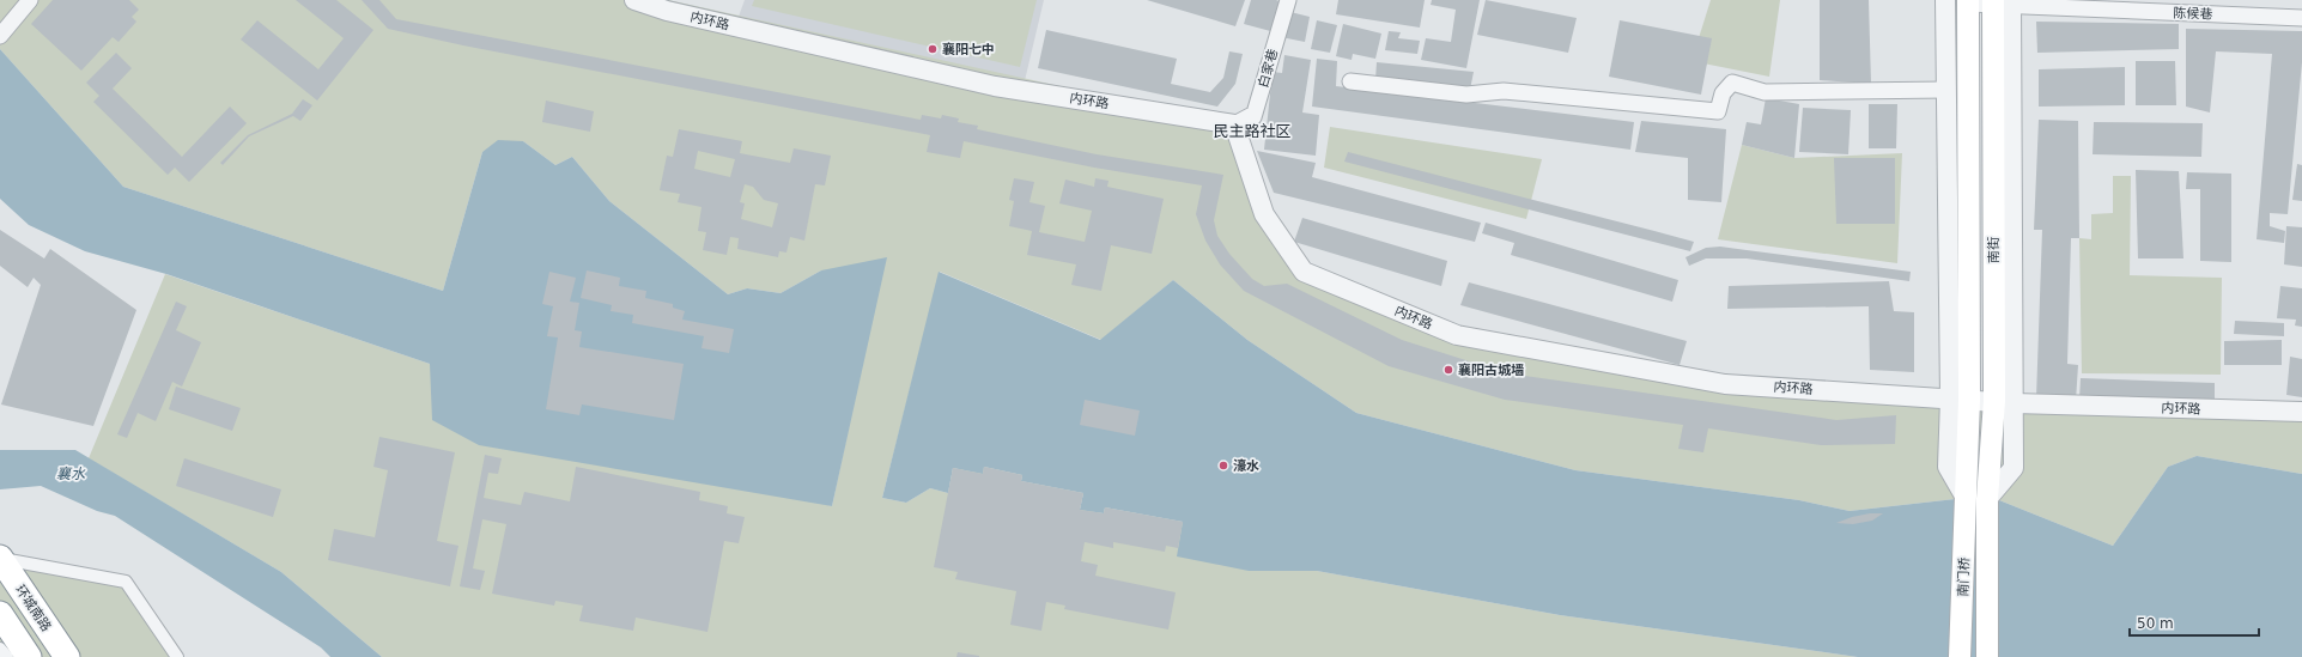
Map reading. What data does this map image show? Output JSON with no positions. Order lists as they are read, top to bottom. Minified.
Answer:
{"streets":{"highway":["环城南路"],"main road":["南街","南门桥"],"street":["陈候巷","内环路","白家巷"]},"crossings":[["陈候巷","南街"],["内环路","白家巷"],["内环路","南街"],["南街","南门桥"]],"districts":["民主路社区"],"water":["襄水"],"places":["襄阳七中","襄阳古城墙","濠水"],"scale_bar":"50 m"}
